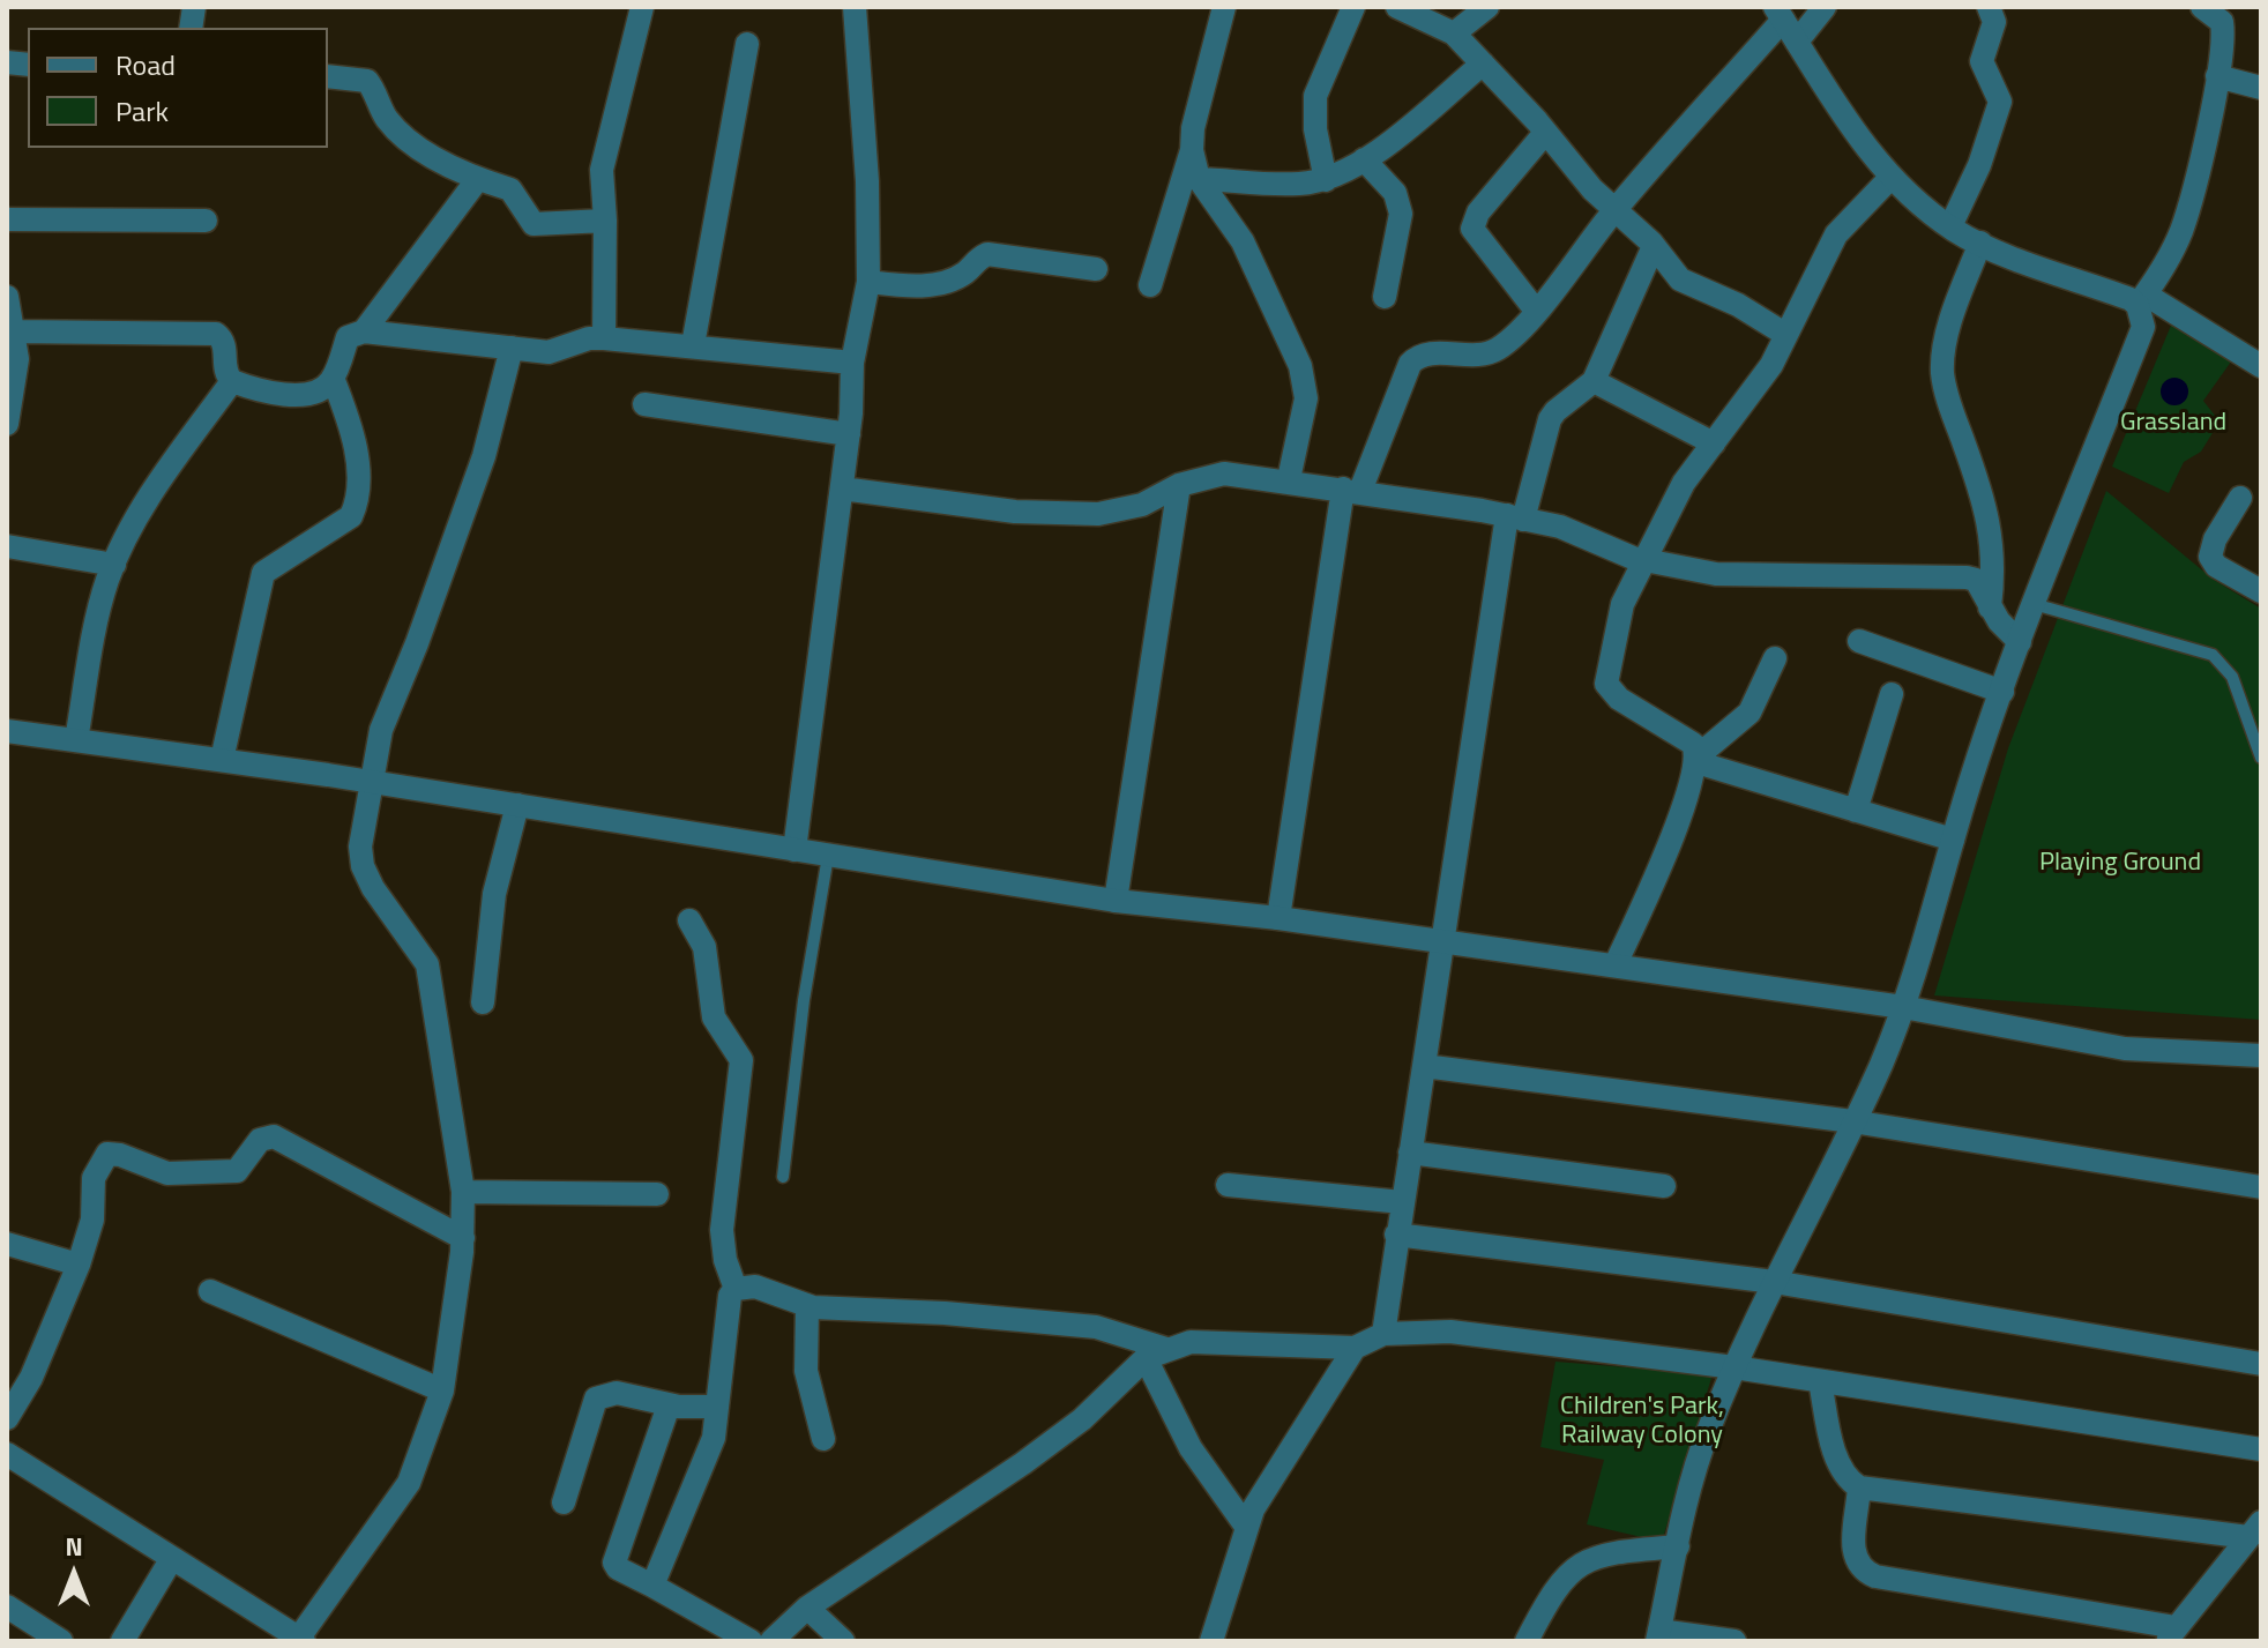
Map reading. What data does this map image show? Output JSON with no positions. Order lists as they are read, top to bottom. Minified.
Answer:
{"parks":["Grassland","Playing Ground","Children's Park, Railway Colony"],"legend":["Road","Park"],"north":"top"}
